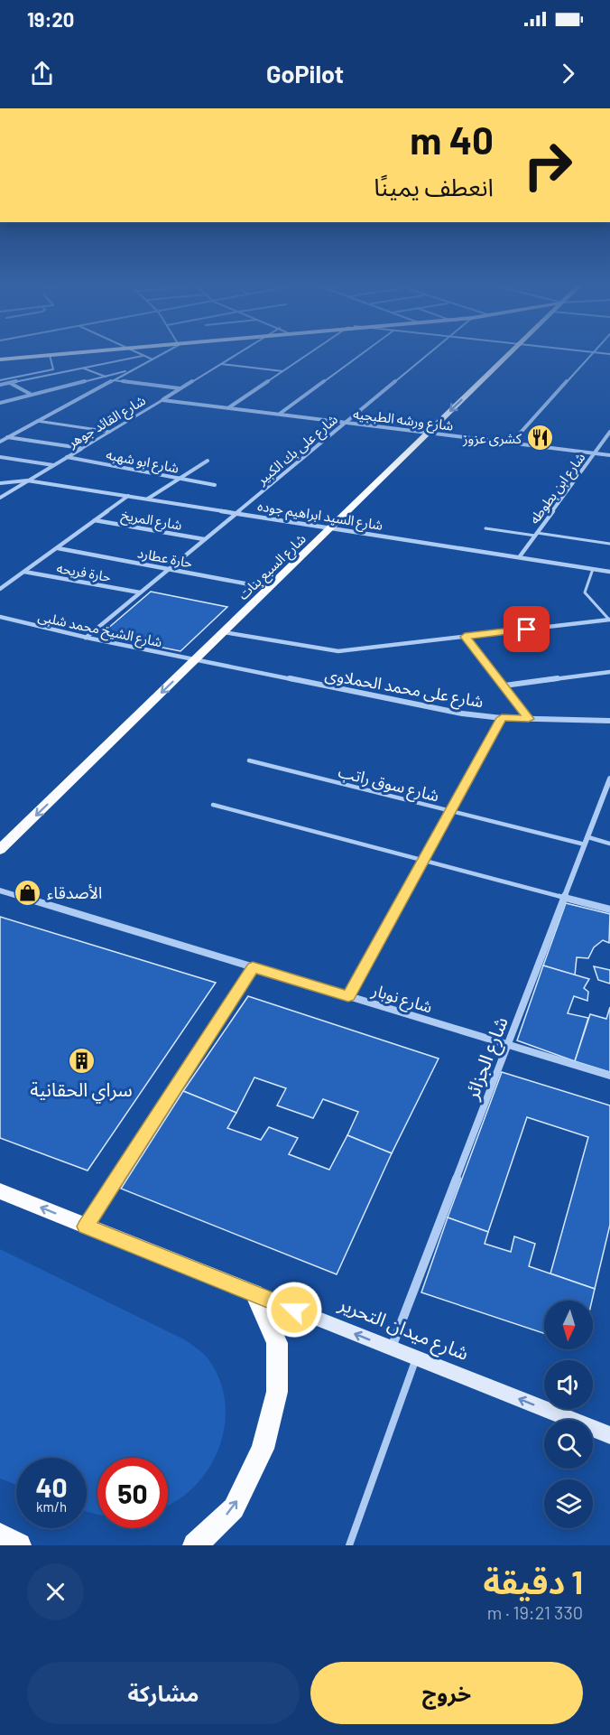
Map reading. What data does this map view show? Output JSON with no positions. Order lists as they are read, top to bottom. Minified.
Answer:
{"streets":{"main road":["شارع السبع بنات","شارع ميدان التحرير"],"street":["شارع ورشه الطبجيه","شارع القائد جوهر","شارع على بك الكبير","شارع ابو شهبه","شارع ابن بطوطه","شارع السيد ابراهيم جوده","شارع المريخ","حارة عطارد","حارة فريحه","شارع الشيخ محمد شلبى","شارع على محمد الحملاوى","شارع نوبار","شارع الجزائر"],"lane":["شارع سوق راتب"]},"crossings":[["شارع ورشه الطبجيه","شارع القائد جوهر"],["شارع ورشه الطبجيه","شارع على بك الكبير"],["شارع ورشه الطبجيه","شارع ابن بطوطه"],["شارع ورشه الطبجيه","شارع السبع بنات"],["شارع القائد جوهر","شارع ابو شهبه"],["شارع القائد جوهر","شارع السيد ابراهيم جوده"],["شارع على بك الكبير","شارع السيد ابراهيم جوده"],["شارع على بك الكبير","شارع المريخ"],["شارع على بك الكبير","حارة عطارد"],["شارع على بك الكبير","حارة فريحه"],["شارع على بك الكبير","شارع الشيخ محمد شلبى"],["شارع ابن بطوطه","شارع السيد ابراهيم جوده"],["شارع السيد ابراهيم جوده","شارع السبع بنات"],["حارة عطارد","شارع السبع بنات"],["شارع السبع بنات","شارع الشيخ محمد شلبى"],["شارع السبع بنات","شارع على محمد الحملاوى"],["شارع الشيخ محمد شلبى","شارع على محمد الحملاوى"],["شارع سوق راتب","شارع الجزائر"],["شارع نوبار","شارع الجزائر"],["شارع الجزائر","شارع ميدان التحرير"]],"one_way":["شارع السبع بنات","شارع ميدان التحرير"],"places":{"restaurant":["كشرى عزوز"],"shop":["الأصدقاء"],"building":["سراي الحقانية"]},"north":"bottom","page":{"status":"19:20","header":"GoPilot","turn":["40 m","انعطف يمينًا"],"speed":"40 km/h","limit":"50","heading":["1 دقيقة","330 m · 19:21"],"buttons":["خروج","مشاركة"]}}
